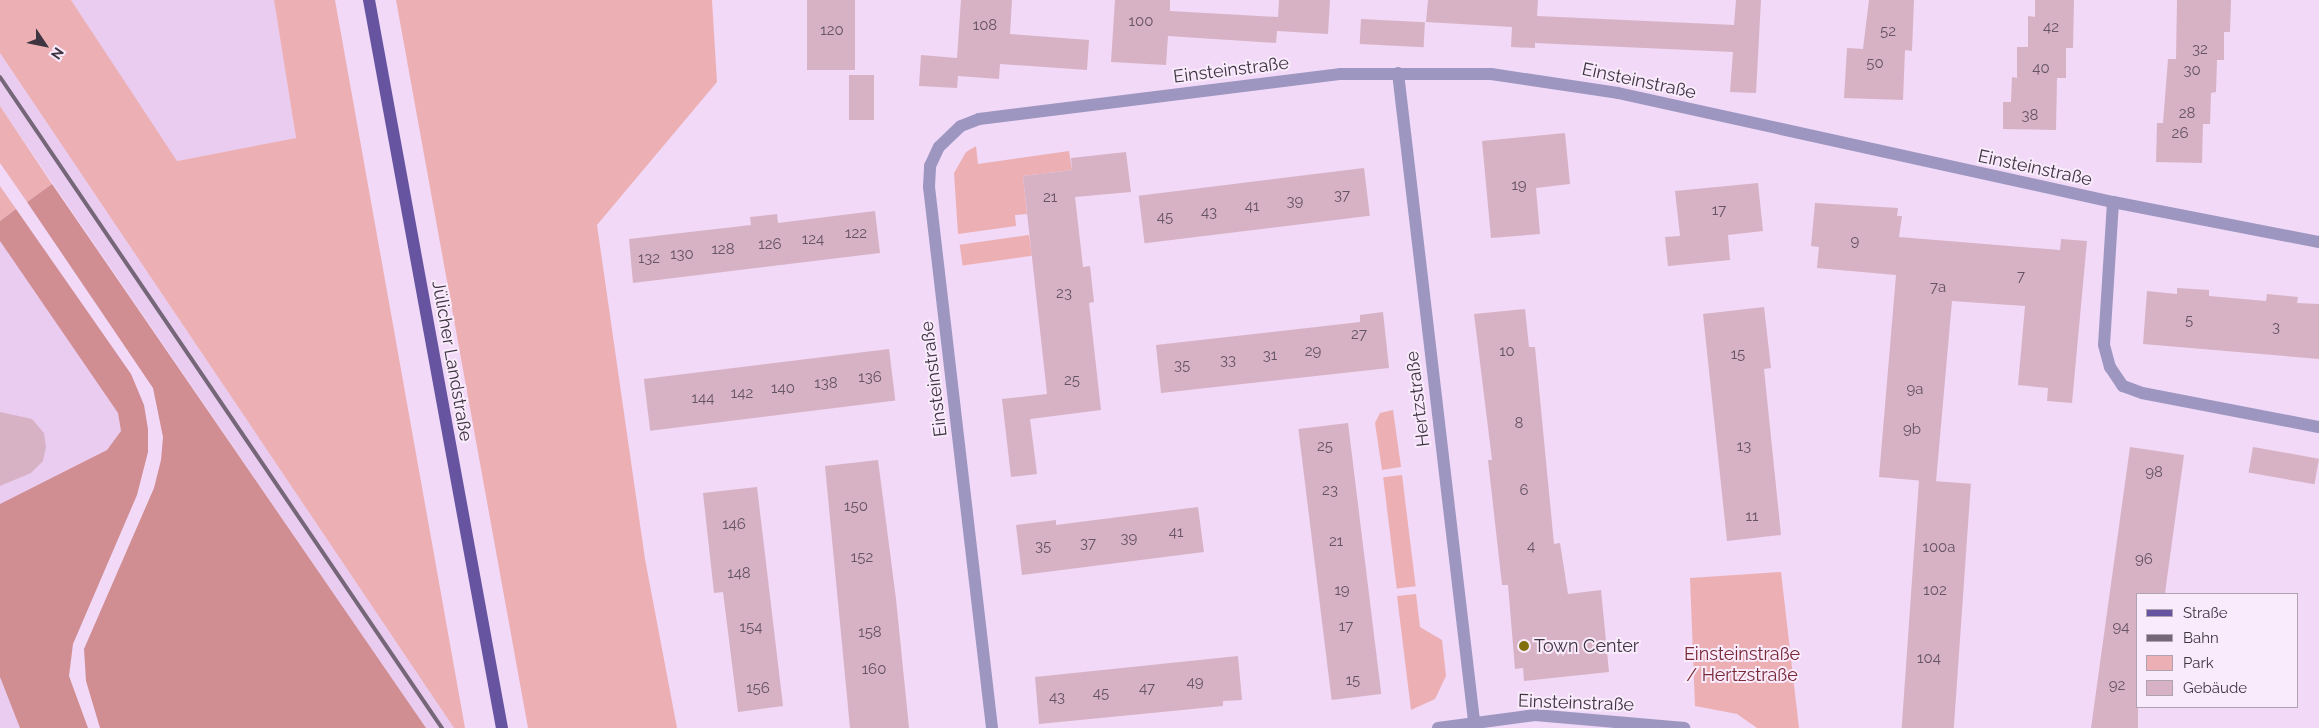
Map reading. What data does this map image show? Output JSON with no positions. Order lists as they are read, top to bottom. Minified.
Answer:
{"streets":{"main road":["Jülicher Landstraße"],"street":["Einsteinstraße","Hertzstraße"]},"crossings":[["Einsteinstraße","Hertzstraße"]],"parks":["Einsteinstraße / Hertzstraße"],"places":["Town Center"],"house_numbers":["100","108","42","120","52","32","50","40","30","28","38","26","19","37","21","39","41","17","43","45","122","124","9","126","128","130","132","7","7a","23","5","3","27","29","10","15","31","33","35","136","25","138","140","9a","142","144","8","9b","25","13","98","23","6","150","11","146","41","39","21","37","35","4","100a","152","96","148","19","102","17","154","94","158","104","160","15","49","92","156","47","45","43"],"legend":["Straße","Bahn","Park","Gebäude"],"north":"bottom right"}
